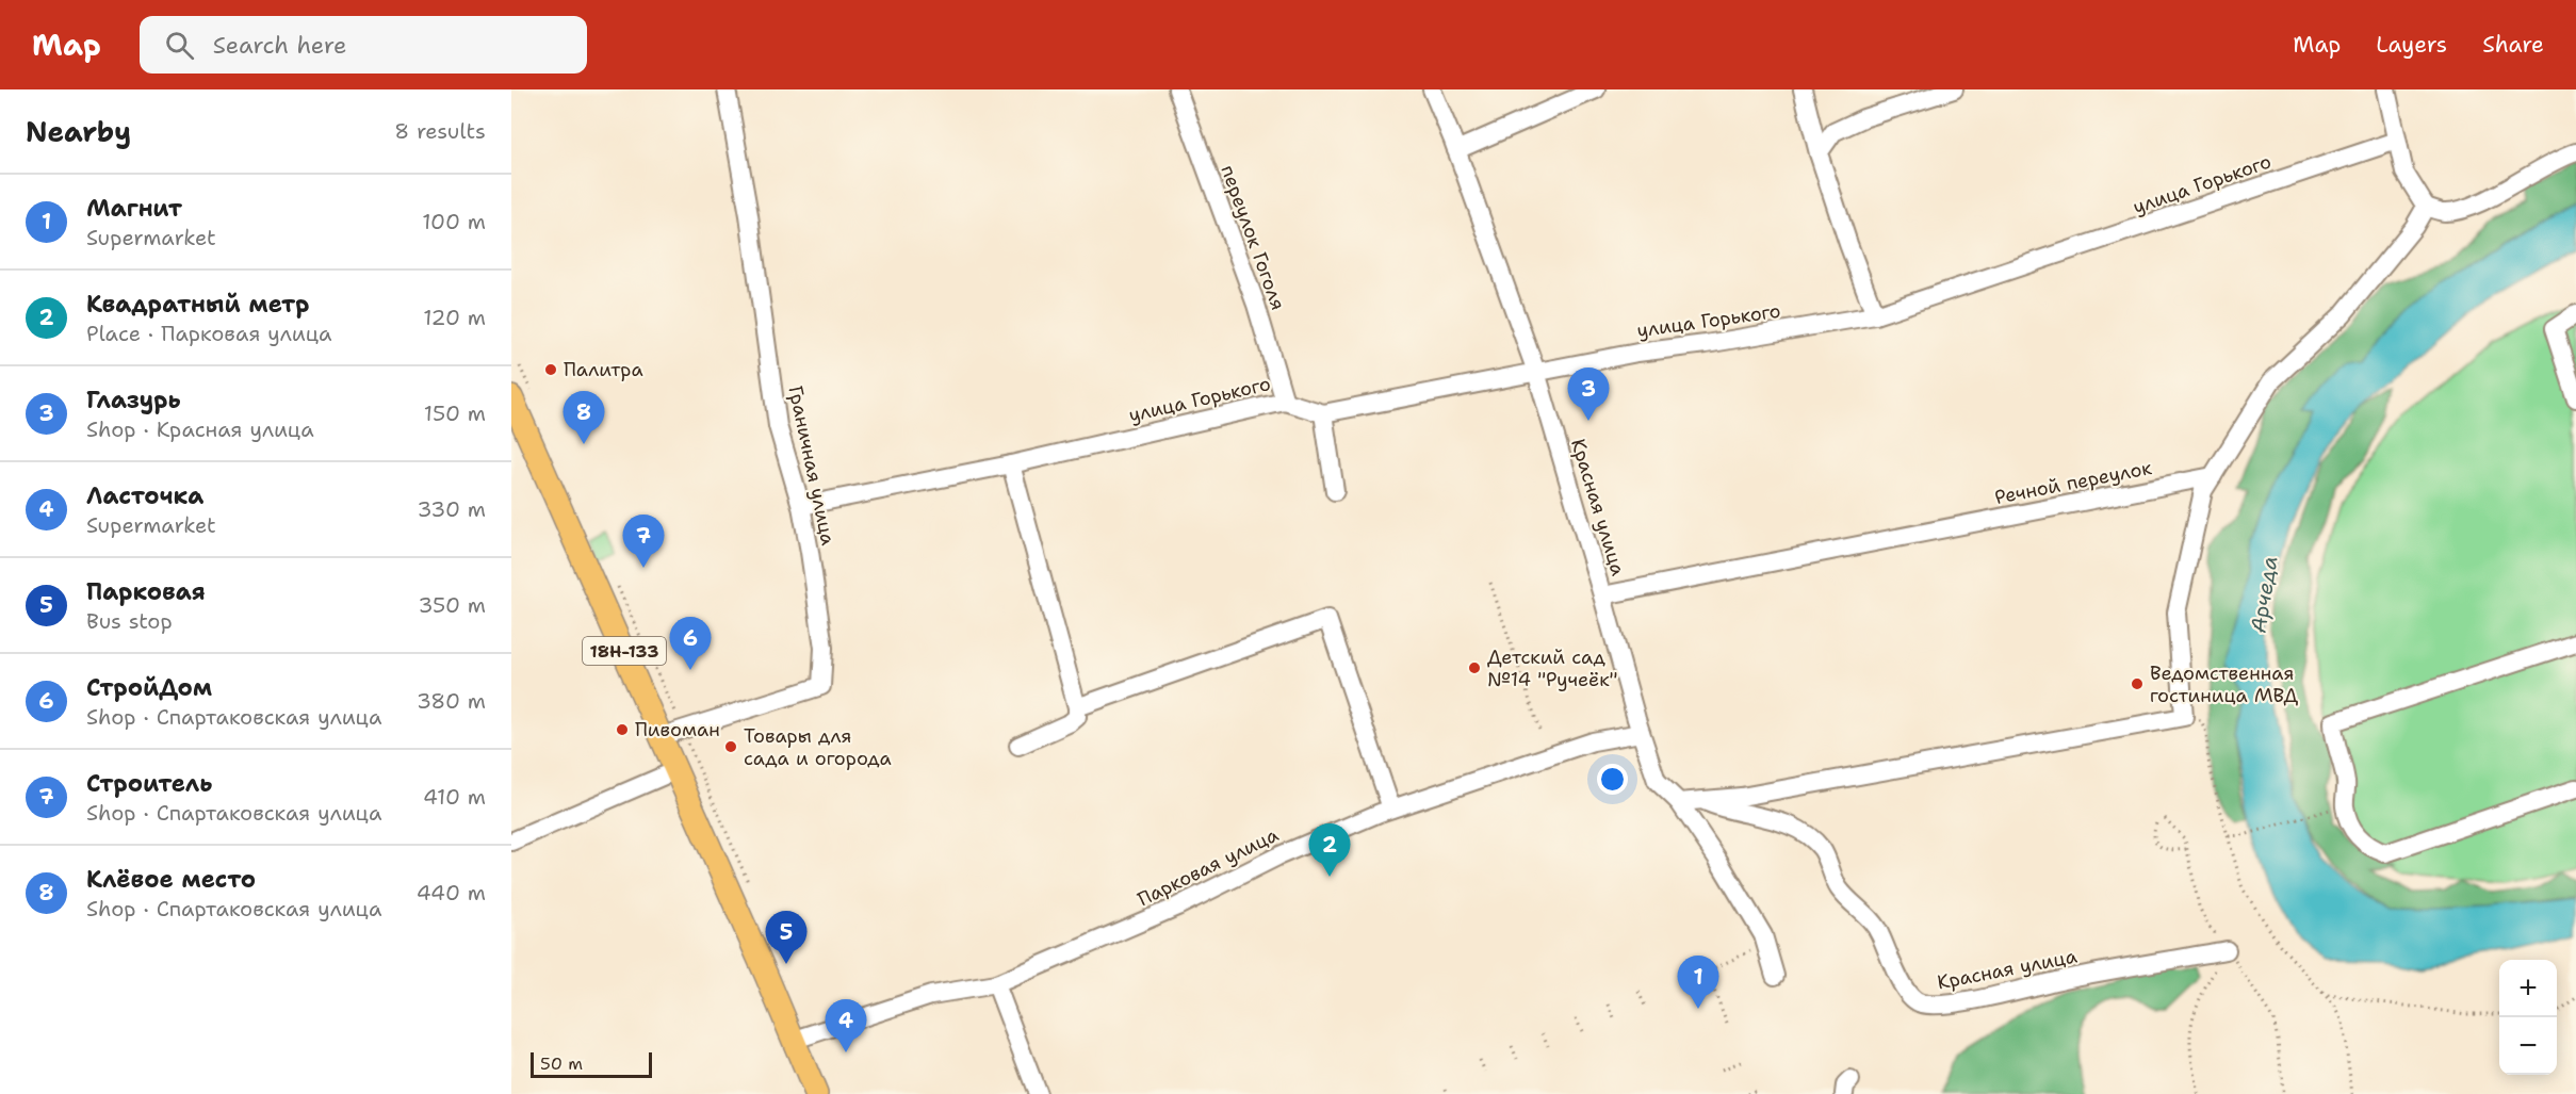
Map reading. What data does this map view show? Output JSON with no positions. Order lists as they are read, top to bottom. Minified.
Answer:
{"streets":{"main road":["18Н-133"],"street":["улица Горького","переулок Гоголя","Граничная улица","Речной переулок","Красная улица","Парковая улица"]},"crossings":[["улица Горького","переулок Гоголя"],["улица Горького","Граничная улица"],["улица Горького","Красная улица"],["Граничная улица","18Н-133"],["Речной переулок","Красная улица"],["Красная улица","Парковая улица"],["18Н-133","Парковая улица"]],"water":["Арчеда"],"places":["Палитра","Детский сад №14 \"Ручеёк\"","Ведомственная гостиница МВД","Пивоман","Товары для сада и огорода"],"scale_bar":"50 m","page":{"header":"Map","search":"Search here","nav":["Map","Layers","Share"],"heading":["Nearby","8 results"],"list":[{"mark":"1","name":"Магнит","note":"Supermarket","value":"100 m"},{"mark":"2","name":"Квадратный метр","note":"Place · Парковая улица","value":"120 m"},{"mark":"3","name":"Глазурь","note":"Shop · Красная улица","value":"150 m"},{"mark":"4","name":"Ласточка","note":"Supermarket","value":"330 m"},{"mark":"5","name":"Парковая","note":"Bus stop","value":"350 m"},{"mark":"6","name":"СтройДом","note":"Shop · Спартаковская улица","value":"380 m"},{"mark":"7","name":"Строитель","note":"Shop · Спартаковская улица","value":"410 m"},{"mark":"8","name":"Клёвое место","note":"Shop · Спартаковская улица","value":"440 m"}],"pins":["3","8","7","6","2","5","1","4"],"map_buttons":["+","−"],"scale":"50 m"}}
